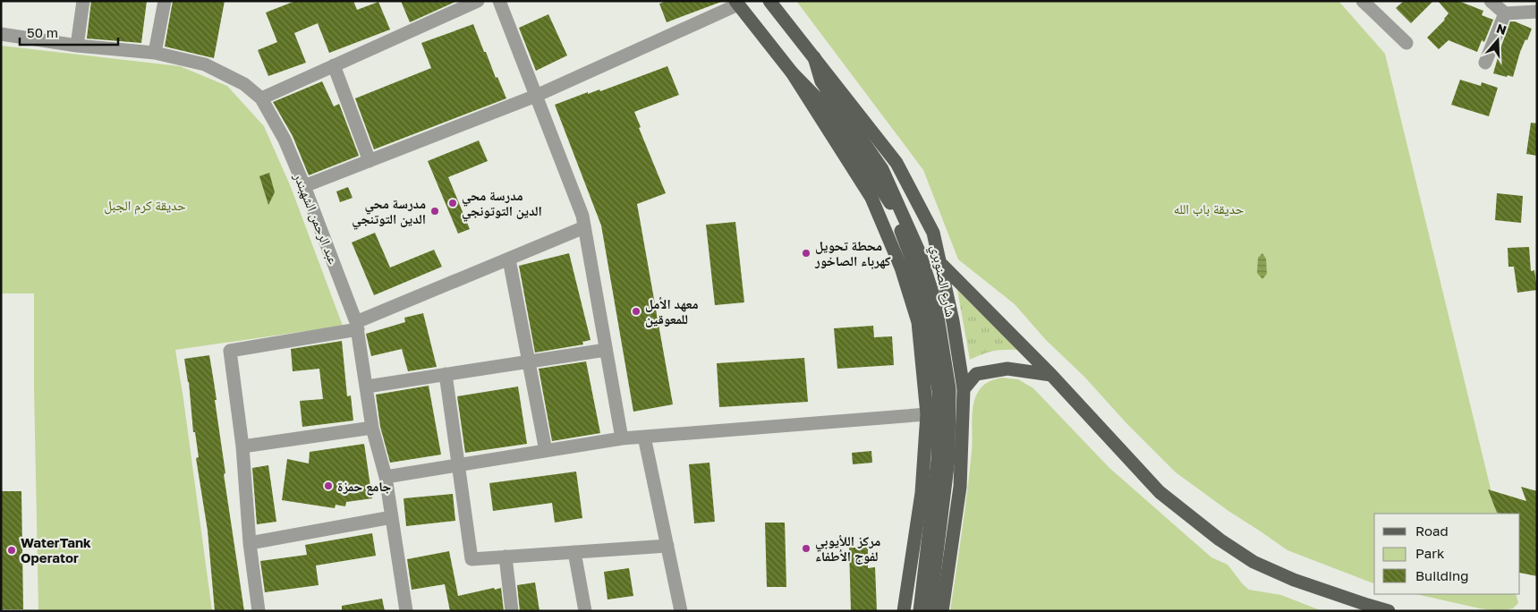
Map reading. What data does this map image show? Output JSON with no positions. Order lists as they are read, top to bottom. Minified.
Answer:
{"streets":{"main road":["شارع الصنوبري"],"street":["عبد الرحمن الشهبندر"]},"parks":["حديقة كرم الجبل","حديقة باب الله"],"places":["مدرسة محي الدين التوتونجي","مدرسة محي الدين التوتنجي","محطة تحويل كهرباء الصاخور","معهد الأمل للمعوقين","جامع حمزة","مركز اللأيوبي لفوج الأطفاء","WaterTank Operator"],"legend":["Road","Park","Building"],"scale_bar":"50 m","north":"top"}
